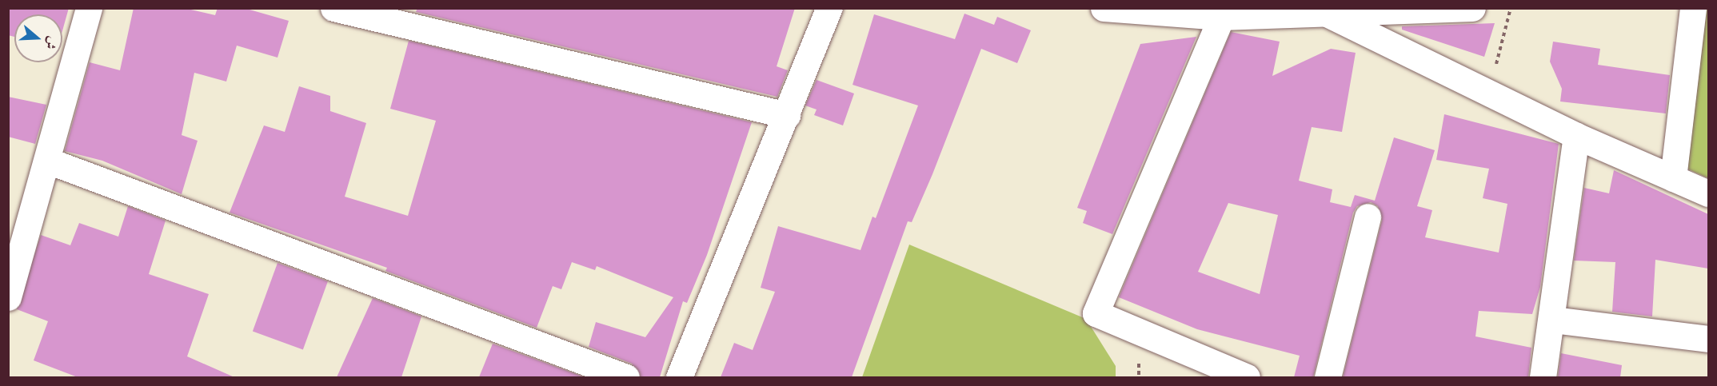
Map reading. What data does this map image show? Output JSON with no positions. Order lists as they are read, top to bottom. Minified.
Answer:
{"north":"right"}
